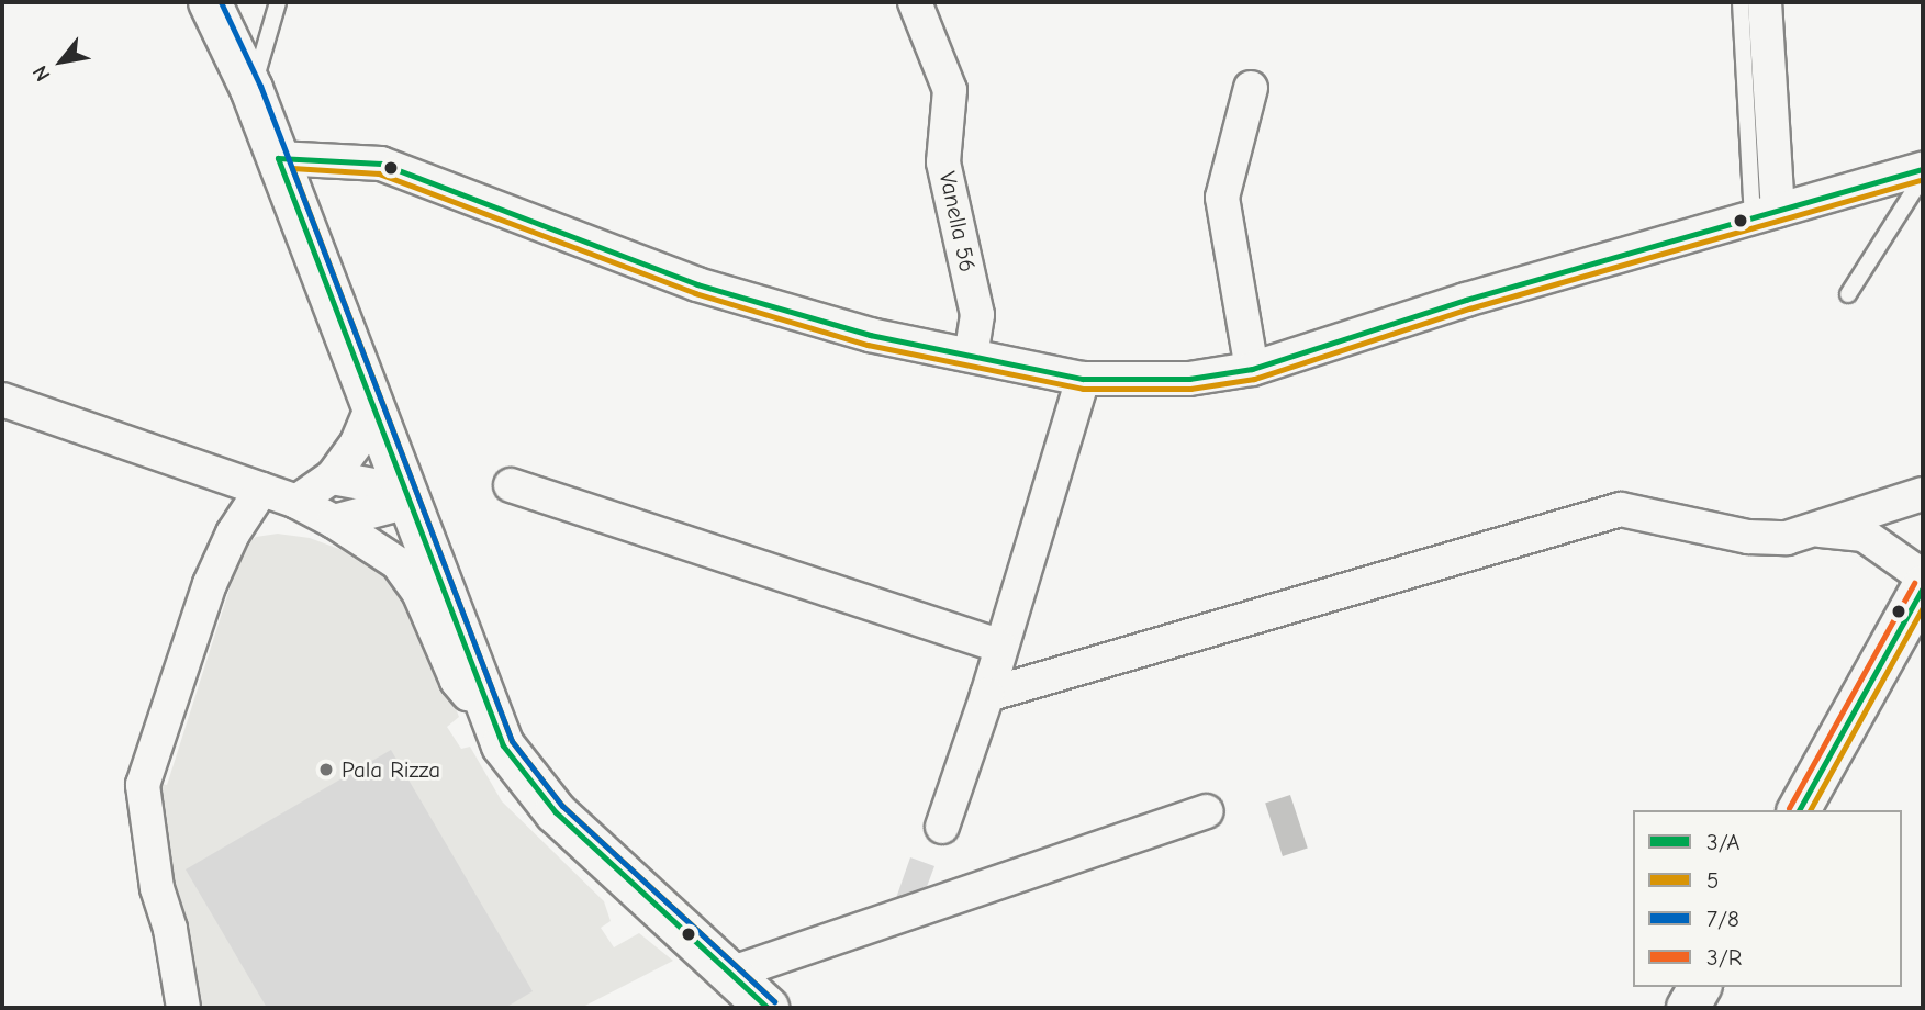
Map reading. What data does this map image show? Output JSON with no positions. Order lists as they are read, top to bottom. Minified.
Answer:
{"streets":{"street":["Vanella 56"]},"places":["Pala Rizza"],"lines":["transit line 7/8","transit line 3/A","transit line 5","transit line 3/R"],"legend":["3/A","5","7/8","3/R"],"north":"bottom left"}
